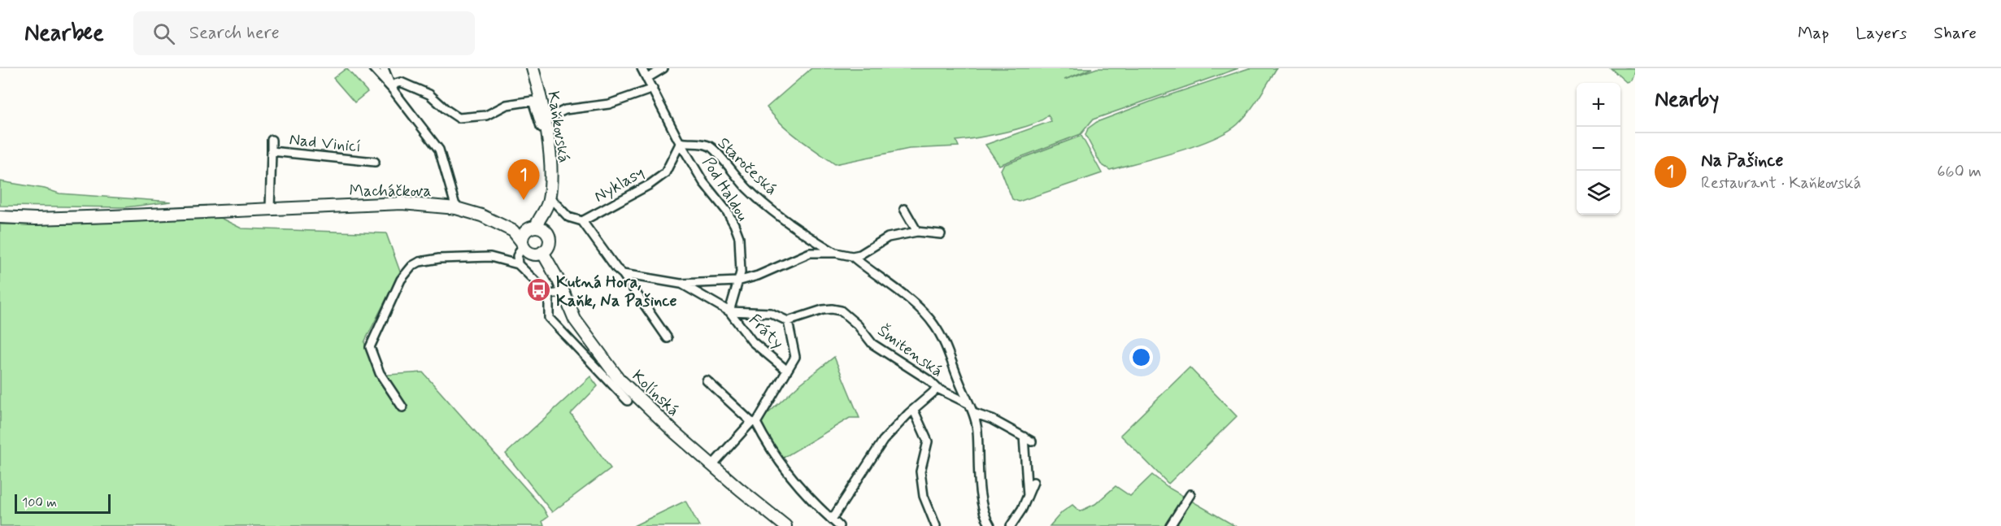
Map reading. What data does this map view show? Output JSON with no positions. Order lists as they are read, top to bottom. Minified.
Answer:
{"streets":{"street":["Kaňkovská","Nad Vinicí","Staročeská","Nyklasy","Pod Haldou","Macháčkova","Fráty","Šmitenská","Kolínská"]},"crossings":[["Nad Vinicí","Macháčkova"],["Staročeská","Nyklasy"],["Staročeská","Pod Haldou"],["Nyklasy","Pod Haldou"],["Pod Haldou","Fráty"],["Fráty","Šmitenská"],["Fráty","Kolínská"]],"places":{"bus stop":["Kutná Hora, Kaňk, Na Pašince"]},"scale_bar":"100 m","page":{"header":"Nearbee","search":"Search here","nav":["Map","Layers","Share"],"heading":"Nearby","map_buttons":["+","−"],"list":[{"mark":"1","name":"Na Pašince","note":"Restaurant · Kaňkovská","value":"660 m"}],"pins":"1","scale":"100 m"}}
